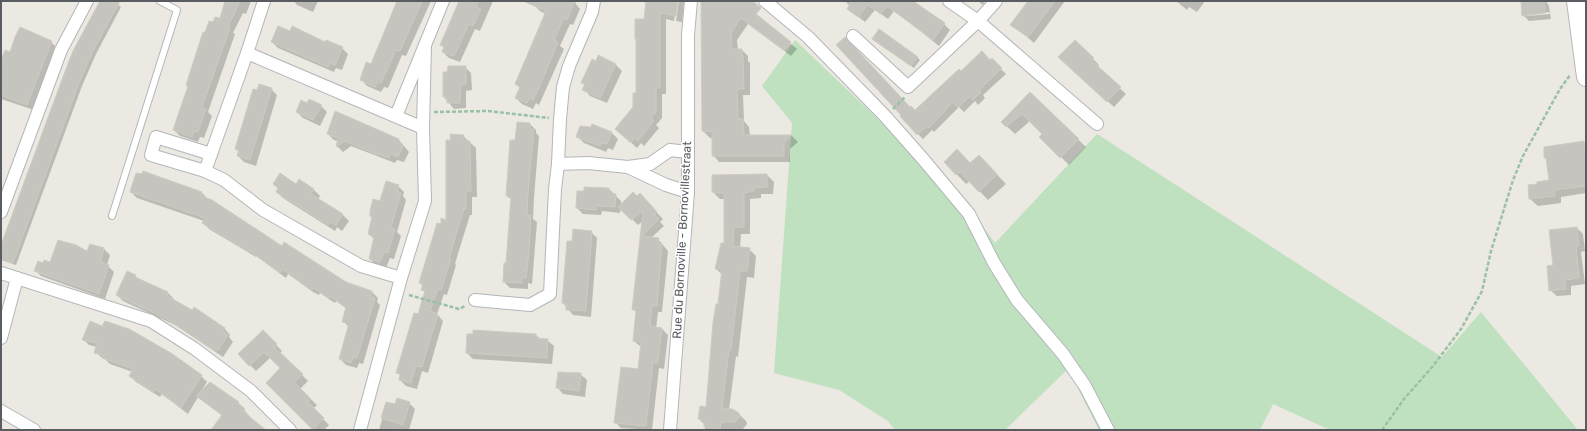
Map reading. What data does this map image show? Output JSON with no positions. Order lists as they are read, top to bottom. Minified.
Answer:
{"streets":{"street":["Rue du Bornoville - Bornovillestraat"]}}
